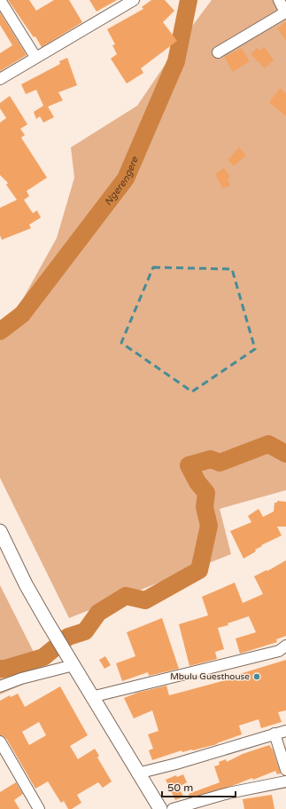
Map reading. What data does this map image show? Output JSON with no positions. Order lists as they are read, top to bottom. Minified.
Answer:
{"water":["Ngerengere"],"places":["Mbulu Guesthouse"],"scale_bar":"50 m"}
